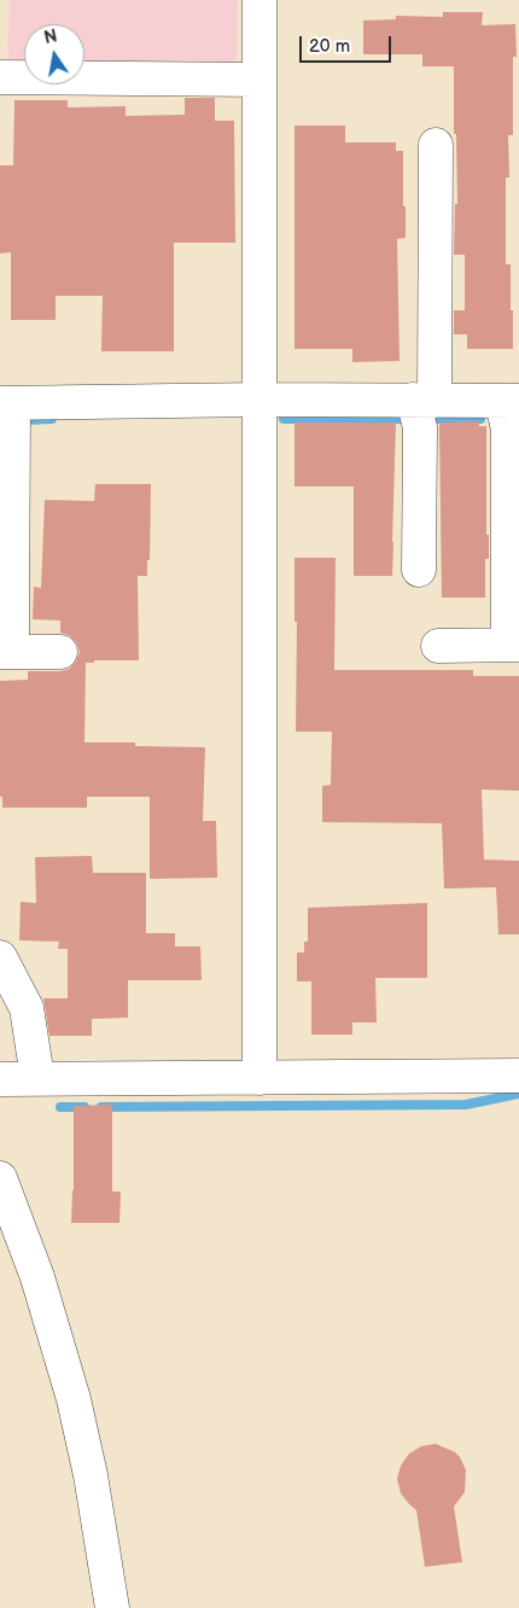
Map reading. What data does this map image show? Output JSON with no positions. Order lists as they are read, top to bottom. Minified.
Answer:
{"scale_bar":"20 m","north":"top"}
